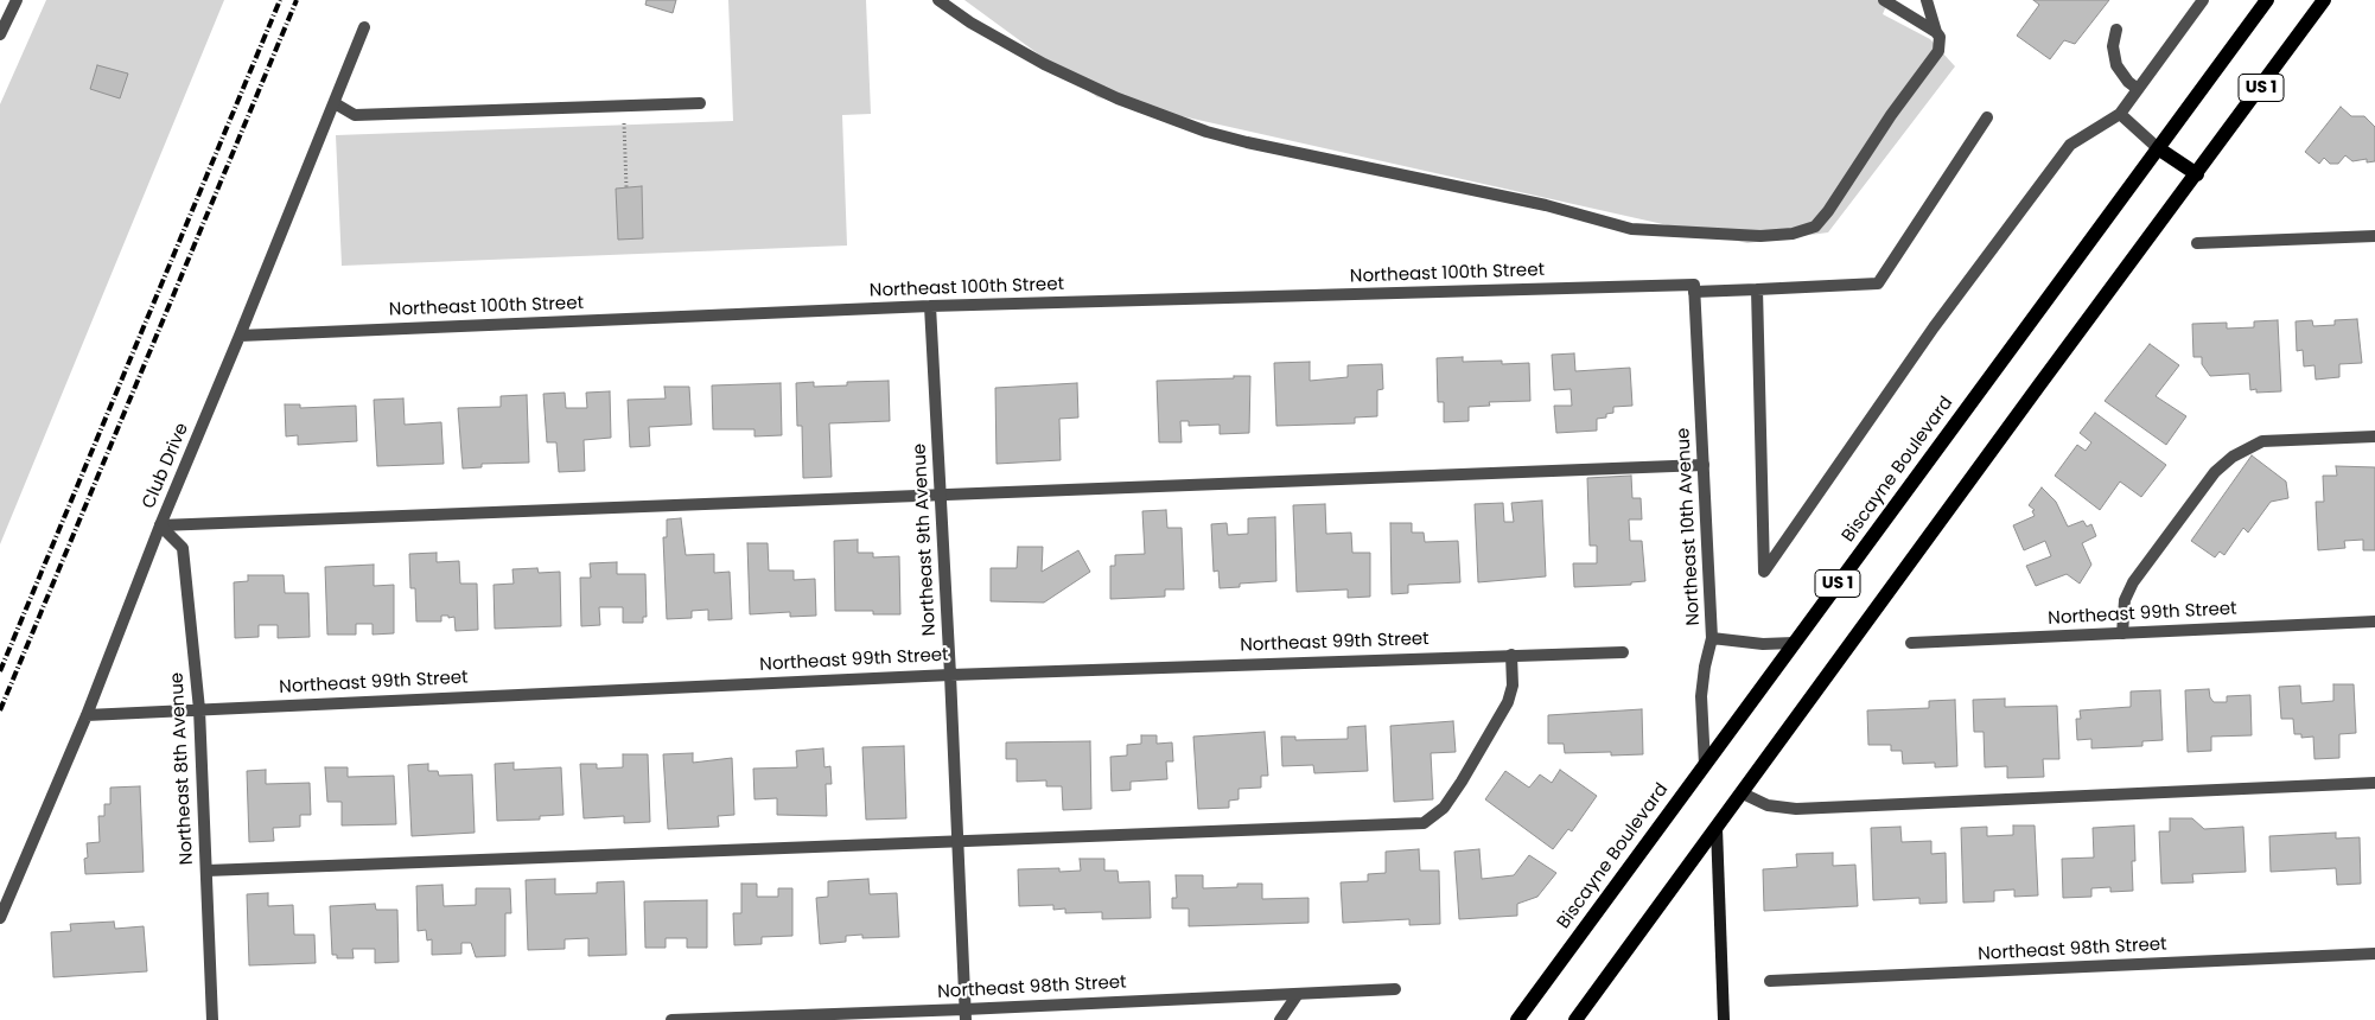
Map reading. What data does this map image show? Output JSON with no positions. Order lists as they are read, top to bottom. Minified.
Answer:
{"streets":{"main road":["US 1","Biscayne Boulevard"],"street":["Northeast 100th Street","Club Drive","Northeast 10th Avenue","Northeast 9th Avenue","Northeast 99th Street","Northeast 8th Avenue","Northeast 98th Street"]},"crossings":[["Northeast 100th Street","Club Drive"],["Northeast 100th Street","Northeast 10th Avenue"],["Northeast 100th Street","Northeast 9th Avenue"],["Club Drive","Northeast 99th Street"],["Club Drive","Northeast 8th Avenue"],["Biscayne Boulevard","Northeast 10th Avenue"],["Northeast 9th Avenue","Northeast 99th Street"],["Northeast 9th Avenue","Northeast 98th Street"],["Northeast 99th Street","Northeast 8th Avenue"]]}
